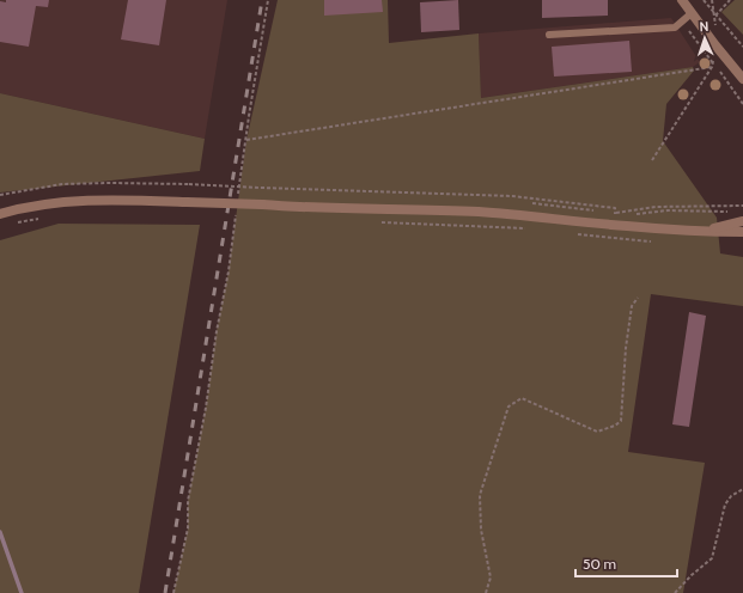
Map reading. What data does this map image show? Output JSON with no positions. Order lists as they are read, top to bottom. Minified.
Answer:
{"scale_bar":"50 m","north":"top"}
